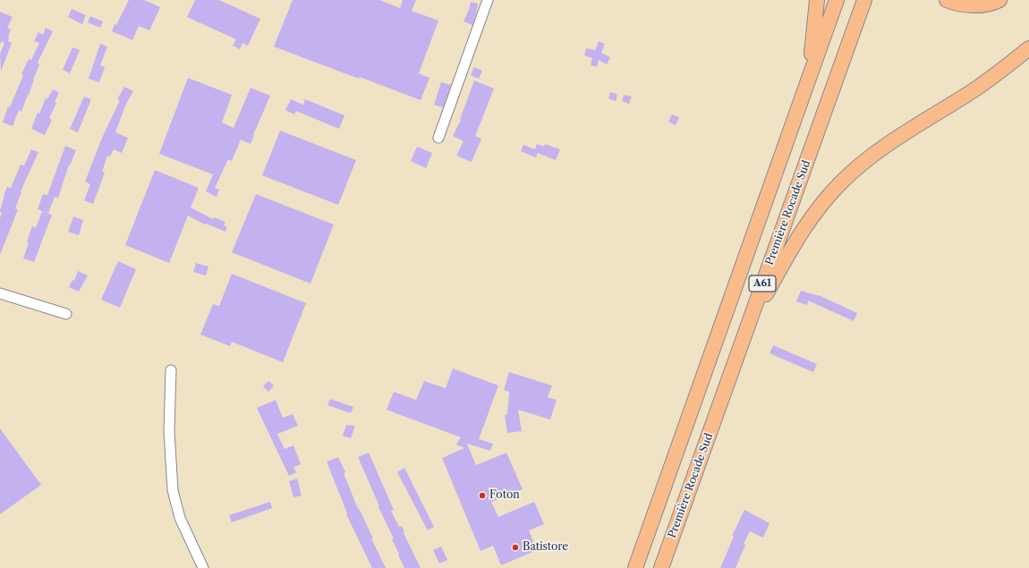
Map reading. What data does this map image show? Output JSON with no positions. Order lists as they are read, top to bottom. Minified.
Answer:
{"streets":{"highway":["Première Rocade Sud","A61"]},"places":["Foton","Batistore"]}
